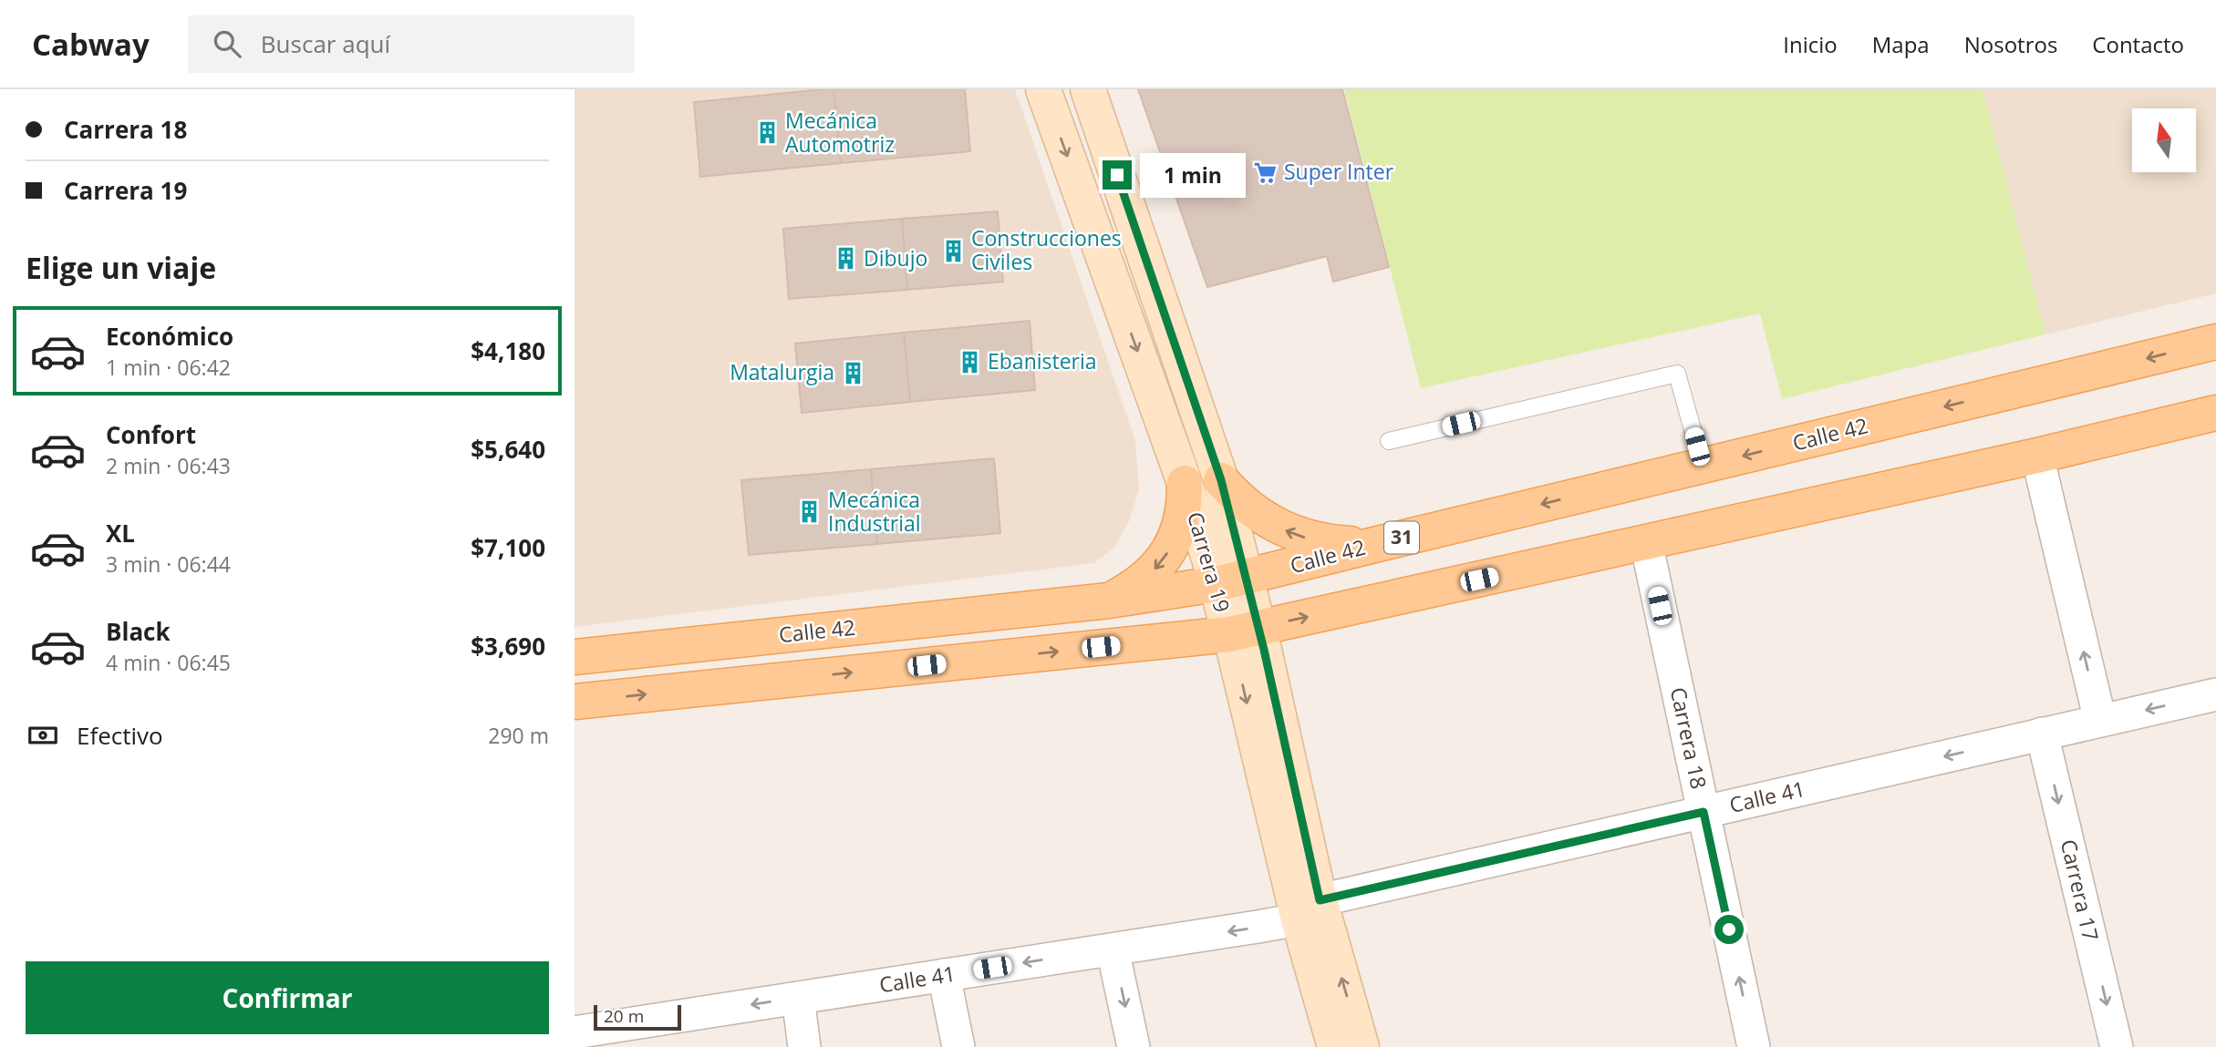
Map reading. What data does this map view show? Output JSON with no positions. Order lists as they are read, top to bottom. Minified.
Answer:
{"streets":{"main road":["Calle 42","31","Carrera 19"],"street":["Carrera 18","Calle 41","Carrera 17"]},"crossings":[["Calle 42","Carrera 19"],["Carrera 19","Calle 41"],["Carrera 18","Calle 41"],["Calle 41","Carrera 17"]],"one_way":["Carrera 18","Calle 41","Carrera 17"],"places":{"building":["Mecánica Automotriz","Construcciones Civiles","Dibujo","Ebanisteria","Matalurgia","Mecánica Industrial"],"supermarket":["Super Inter"]},"scale_bar":"20 m","north":"top","page":{"header":"Cabway","search":"Buscar aquí","nav":["Inicio","Mapa","Nosotros","Contacto"],"banner":["Carrera 18","Carrera 19"],"bubble":"1 min","heading":"Elige un viaje","list":[{"name":"Económico","note":"1 min · 06:42","value":"$4,180"},{"name":"Confort","note":"2 min · 06:43","value":"$5,640"},{"name":"XL","note":"3 min · 06:44","value":"$7,100"},{"name":"Black","note":"4 min · 06:45","value":"$3,690"}],"pay":["Efectivo","290 m"],"buttons":"Confirmar","scale":"20 m"}}
